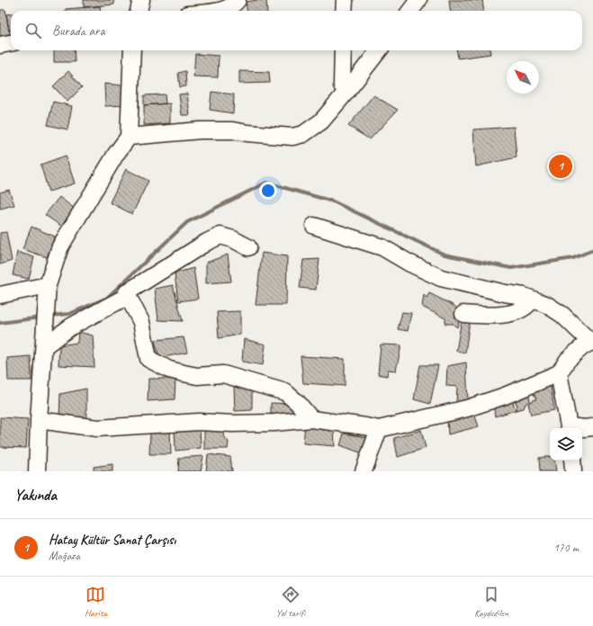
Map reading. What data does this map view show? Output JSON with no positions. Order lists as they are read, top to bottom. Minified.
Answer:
{"north":"top left","page":{"search":"Burada ara","pins":"1","heading":"Yakında","list":[{"mark":"1","name":"Hatay Kültür Sanat Çarşısı","note":"Mağaza","value":"170 m"}],"nav":["Harita","Yol tarifi","Kaydedilen"]}}
